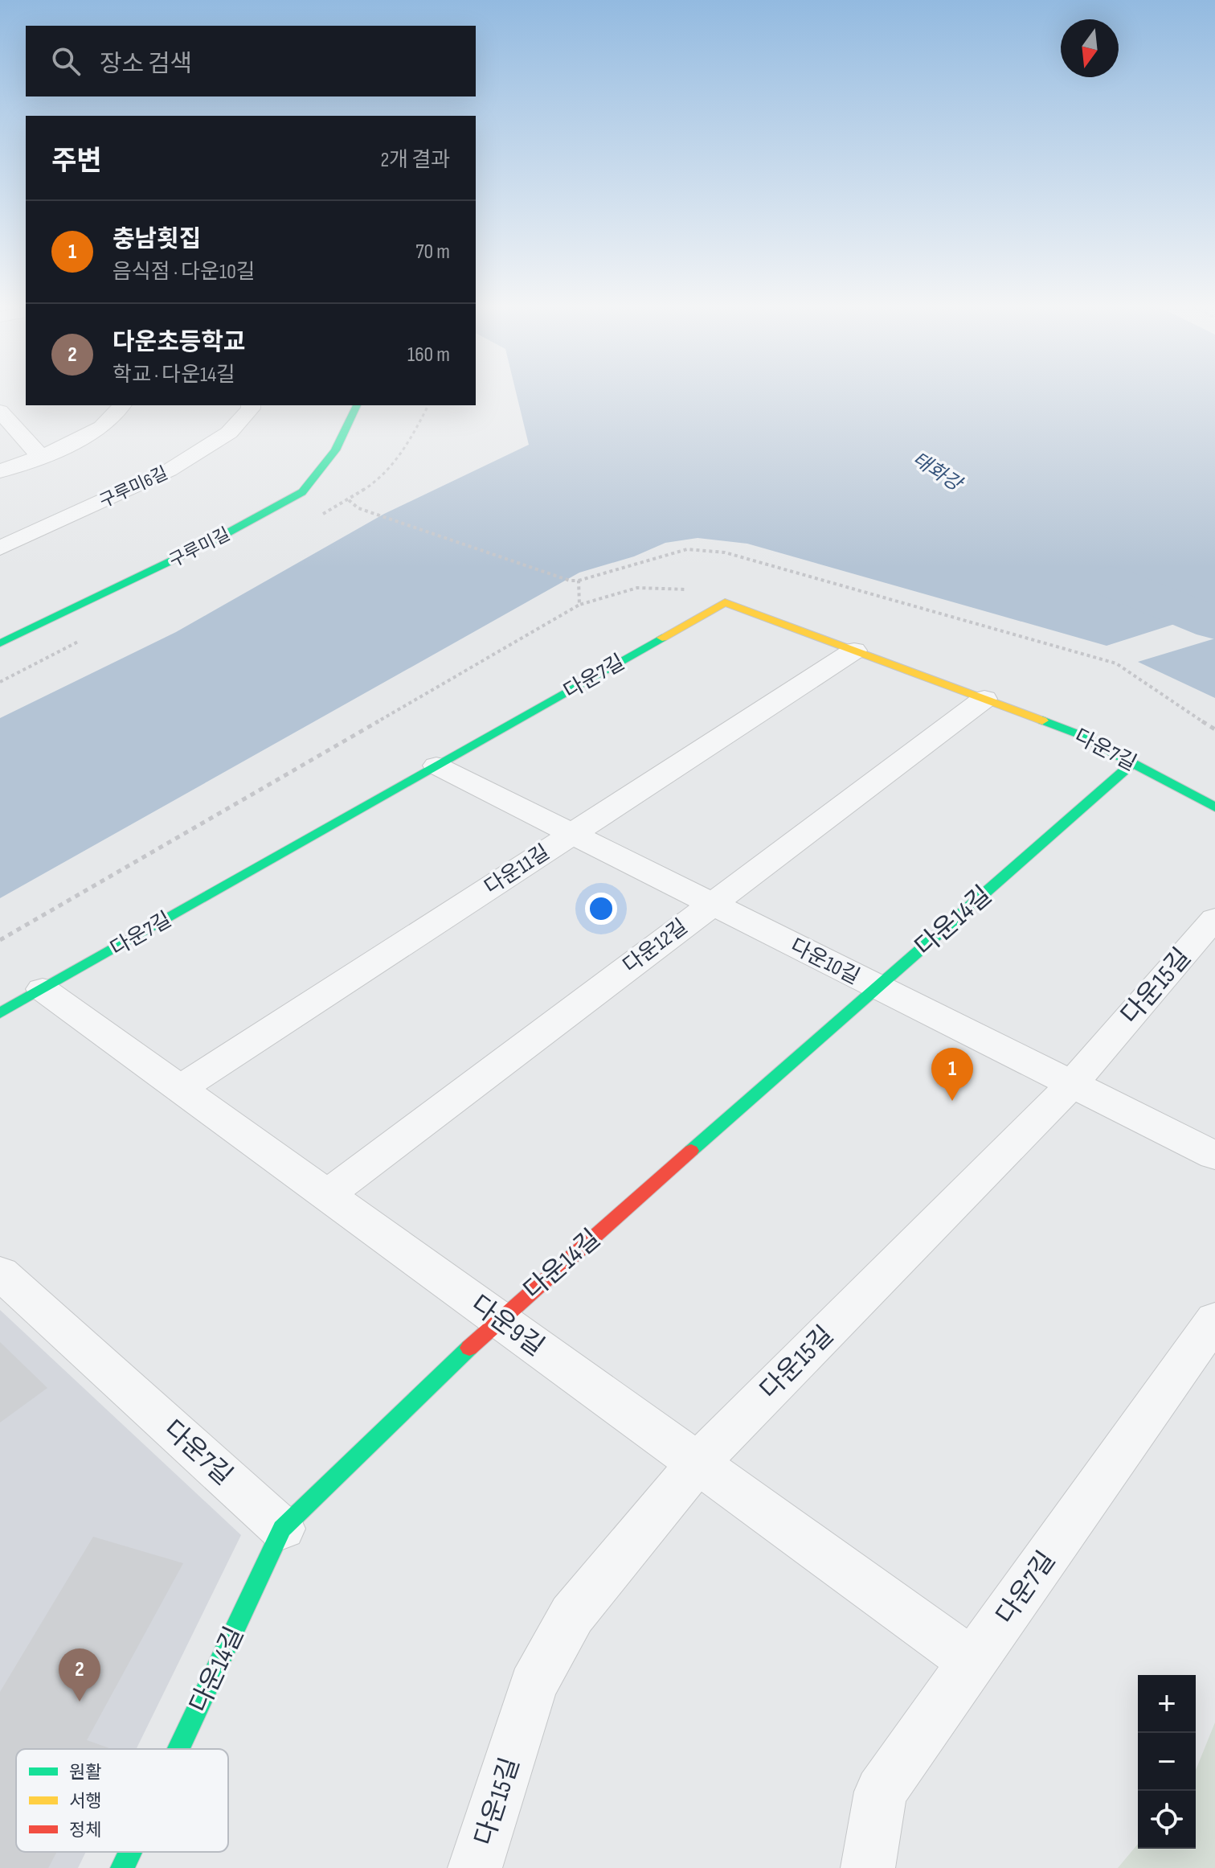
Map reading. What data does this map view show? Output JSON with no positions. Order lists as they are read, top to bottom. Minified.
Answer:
{"streets":{"street":["구루미6길","구루미길","다운7길","다운11길","다운14길","다운12길","다운10길","다운15길","다운9길"]},"crossings":[["다운7길","다운11길"],["다운7길","다운14길"],["다운7길","다운12길"],["다운7길","다운10길"],["다운7길","다운9길"],["다운11길","다운10길"],["다운11길","다운9길"],["다운14길","다운10길"],["다운14길","다운9길"],["다운12길","다운10길"],["다운12길","다운9길"],["다운10길","다운15길"],["다운15길","다운9길"]],"water":["태화강"],"legend":["원활","서행","정체"],"north":"bottom","page":{"search":"장소 검색","heading":["주변","2개 결과"],"list":[{"mark":"1","name":"충남횟집","note":"음식점 · 다운10길","value":"70 m"},{"mark":"2","name":"다운초등학교","note":"학교 · 다운14길","value":"160 m"}],"pins":["1","2"],"map_buttons":["+","−"]}}
